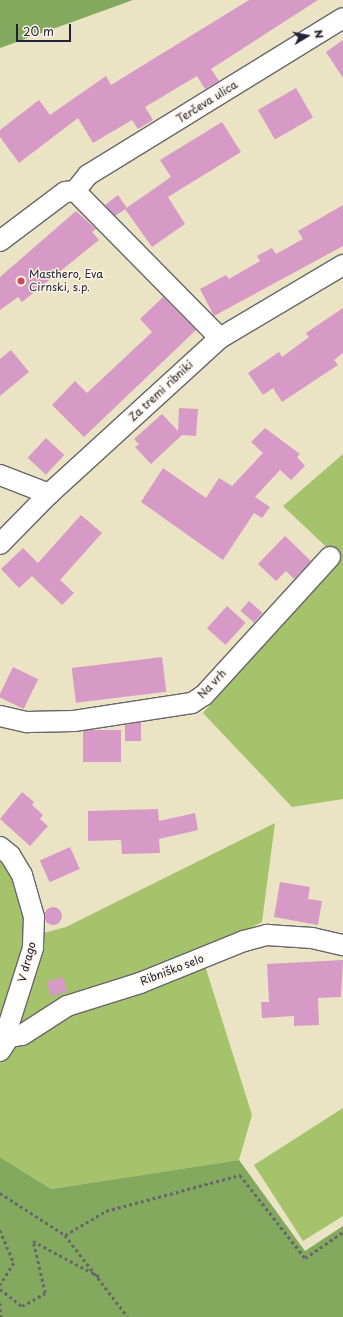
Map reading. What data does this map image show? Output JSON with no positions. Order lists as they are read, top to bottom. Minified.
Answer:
{"streets":{"street":["Terčeva ulica","Za tremi ribniki","Na vrh","V drago","Ribniško selo"]},"crossings":[["V drago","Ribniško selo"]],"places":["Masthero, Eva Cirnski, s.p."],"scale_bar":"20 m","north":"right"}
